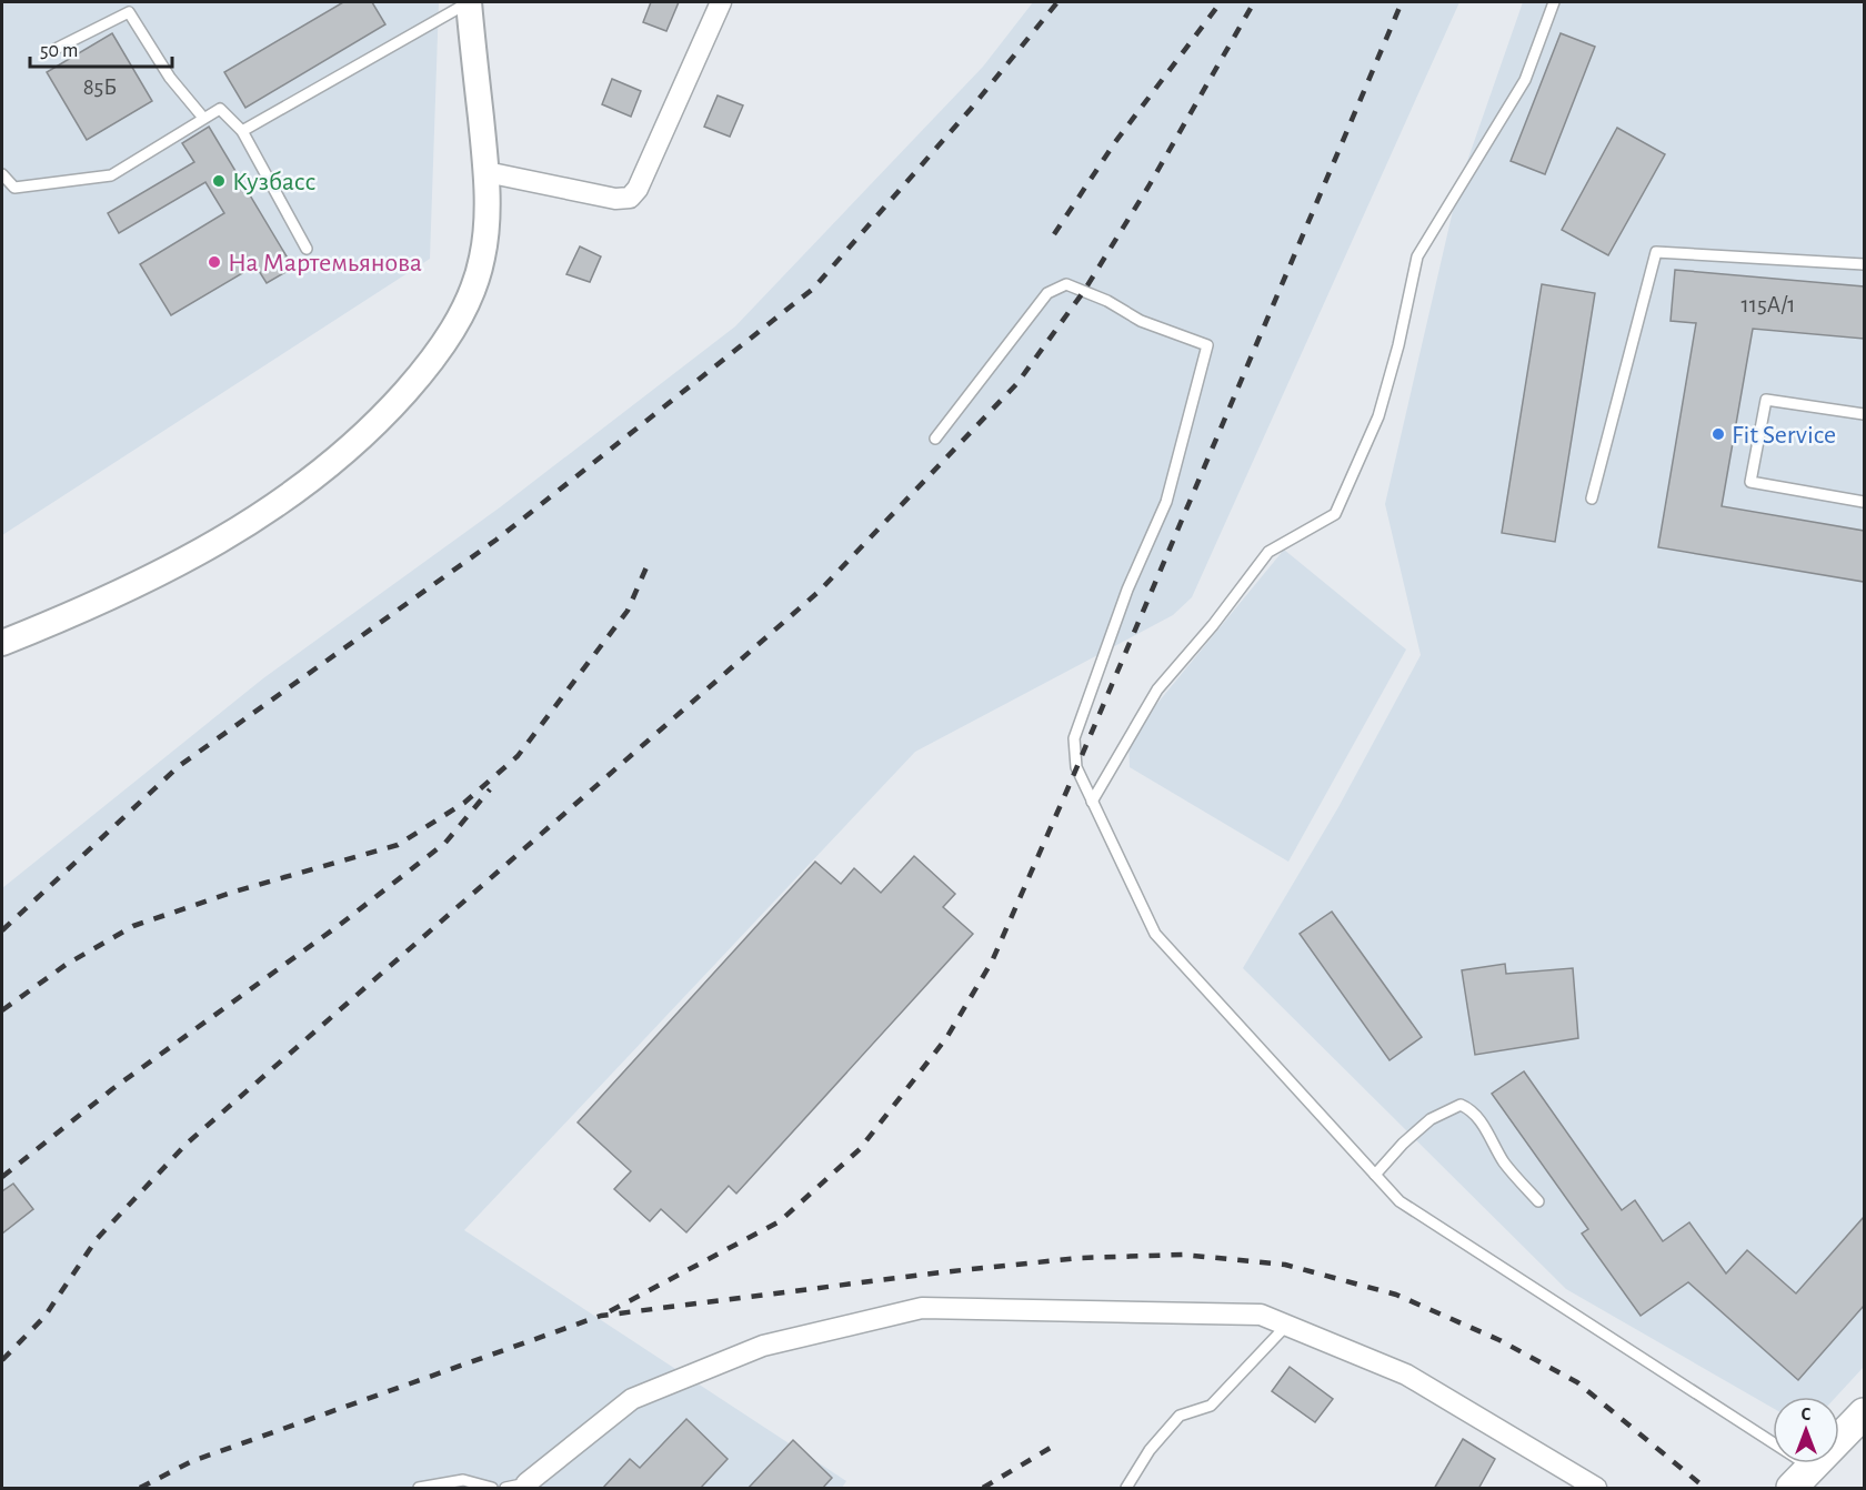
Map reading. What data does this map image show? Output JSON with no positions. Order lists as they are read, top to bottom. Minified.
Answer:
{"places":["Кузбасс","На Мартемьянова","Fit Service"],"house_numbers":["85Б","115А/1"],"scale_bar":"50 m","north":"top"}
